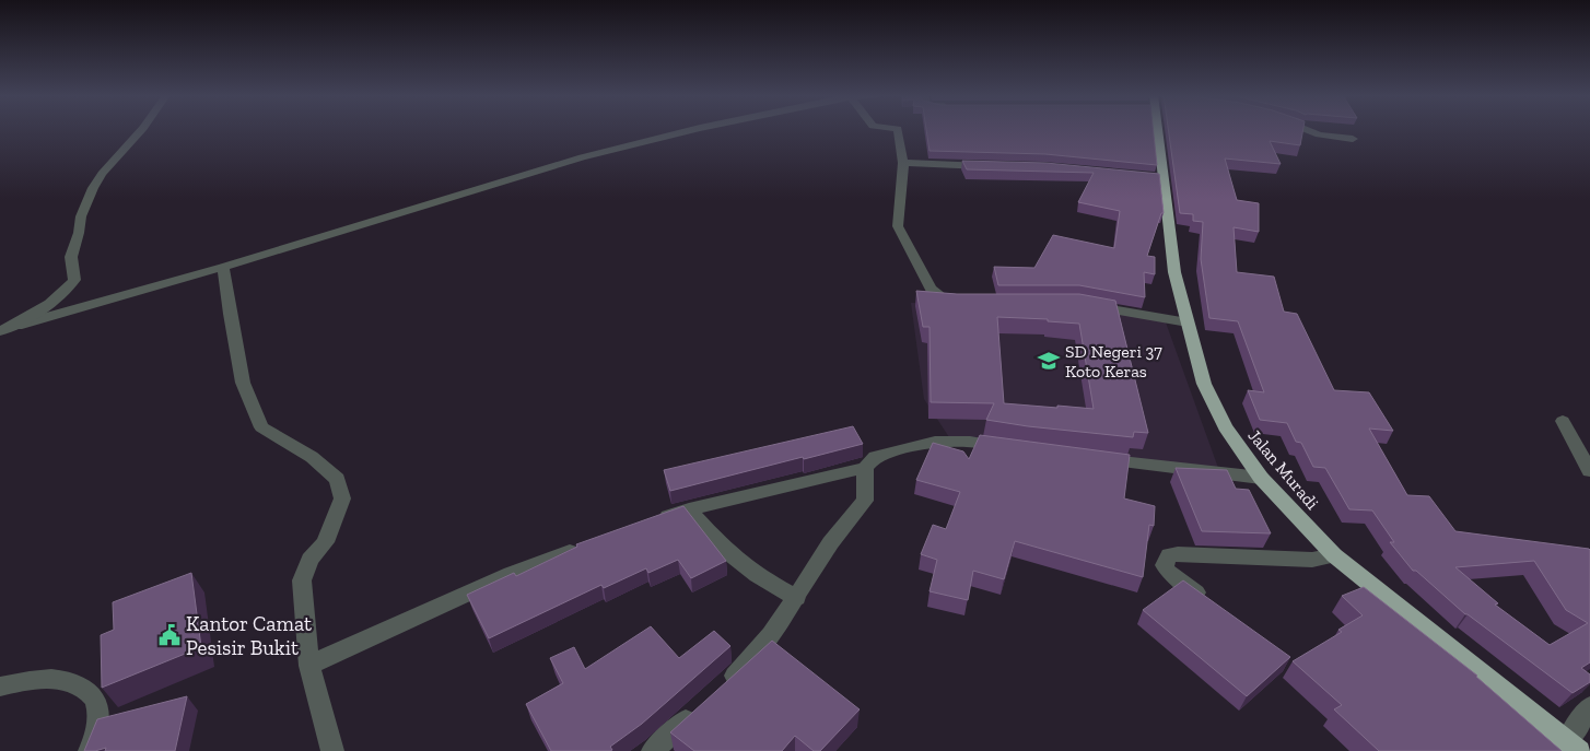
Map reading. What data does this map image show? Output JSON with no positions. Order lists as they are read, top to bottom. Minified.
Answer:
{"streets":{"highway":["Jalan Muradi"]},"places":{"school or university":["SD Negeri 37 Koto Keras"],"public building":["Kantor Camat Pesisir Bukit"]}}
